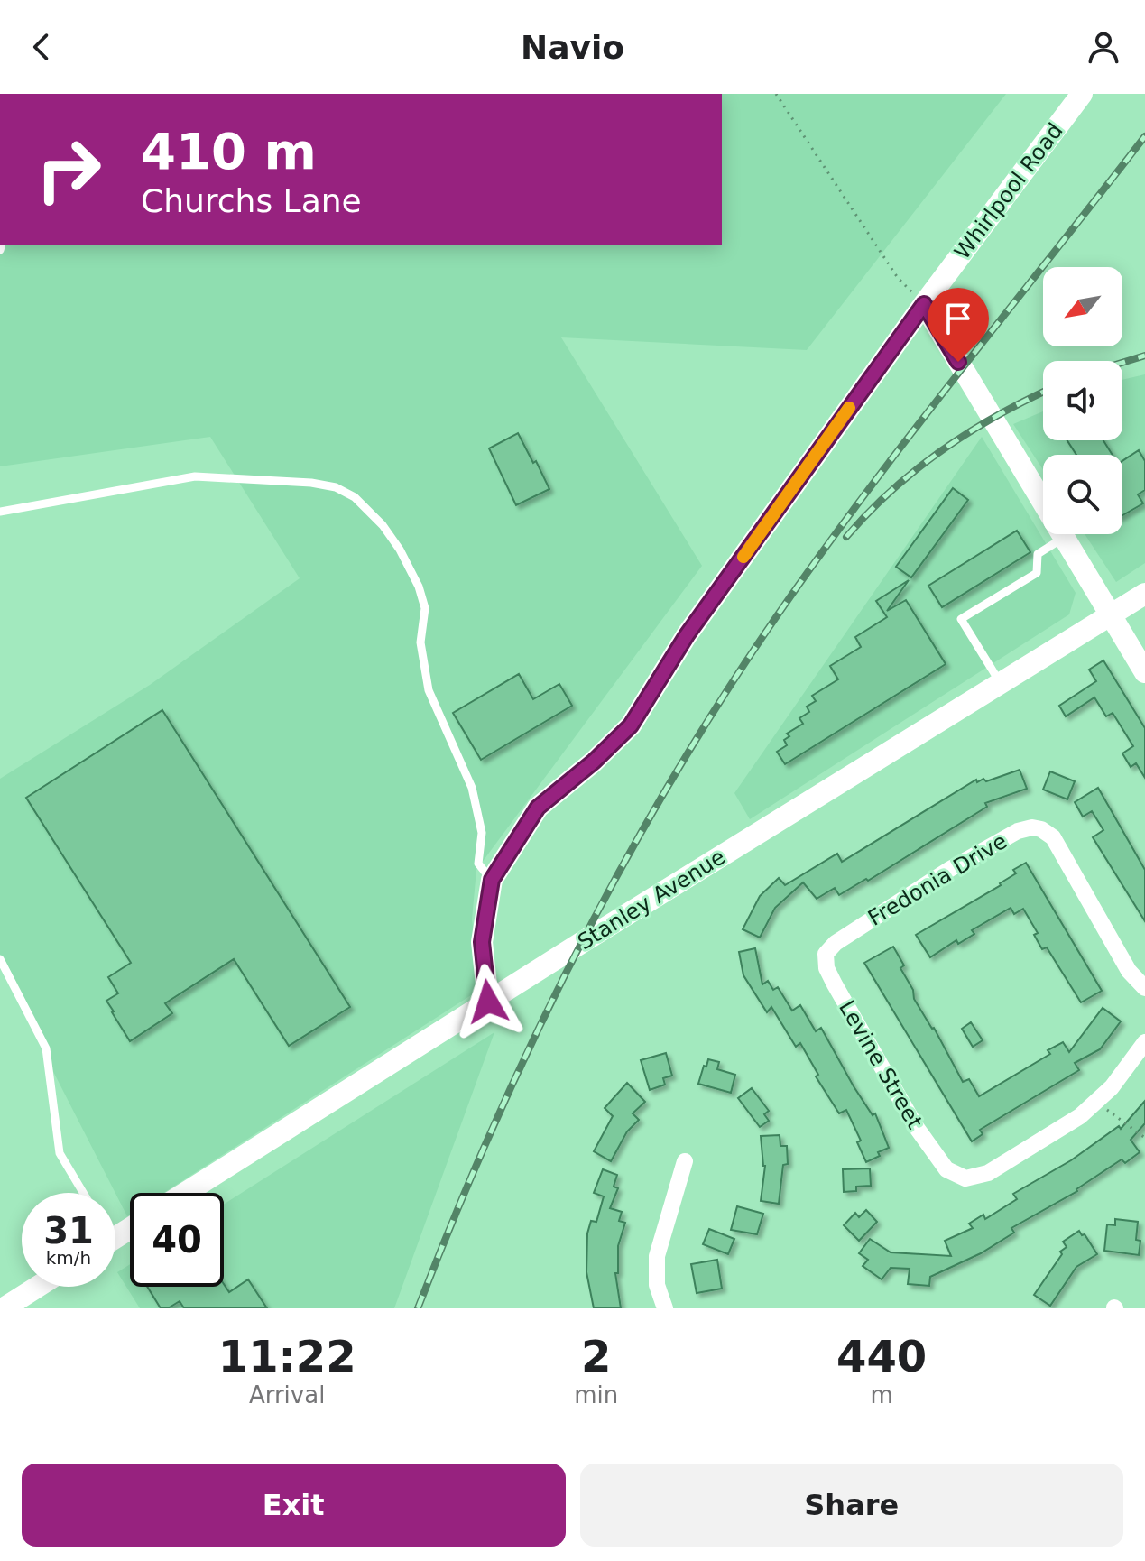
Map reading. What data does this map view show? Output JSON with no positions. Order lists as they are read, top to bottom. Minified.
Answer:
{"streets":{"street":["Whirlpool Road","Fredonia Drive","Stanley Avenue","Levine Street"]},"crossings":[["Whirlpool Road","Stanley Avenue"],["Fredonia Drive","Levine Street"]],"north":"bottom left","page":{"header":"Navio","turn":["410 m","Churchs Lane"],"speed":"31 km/h","limit":"40","eta":["11:22","Arrival","2","min","440","m"],"buttons":["Exit","Share"]}}
